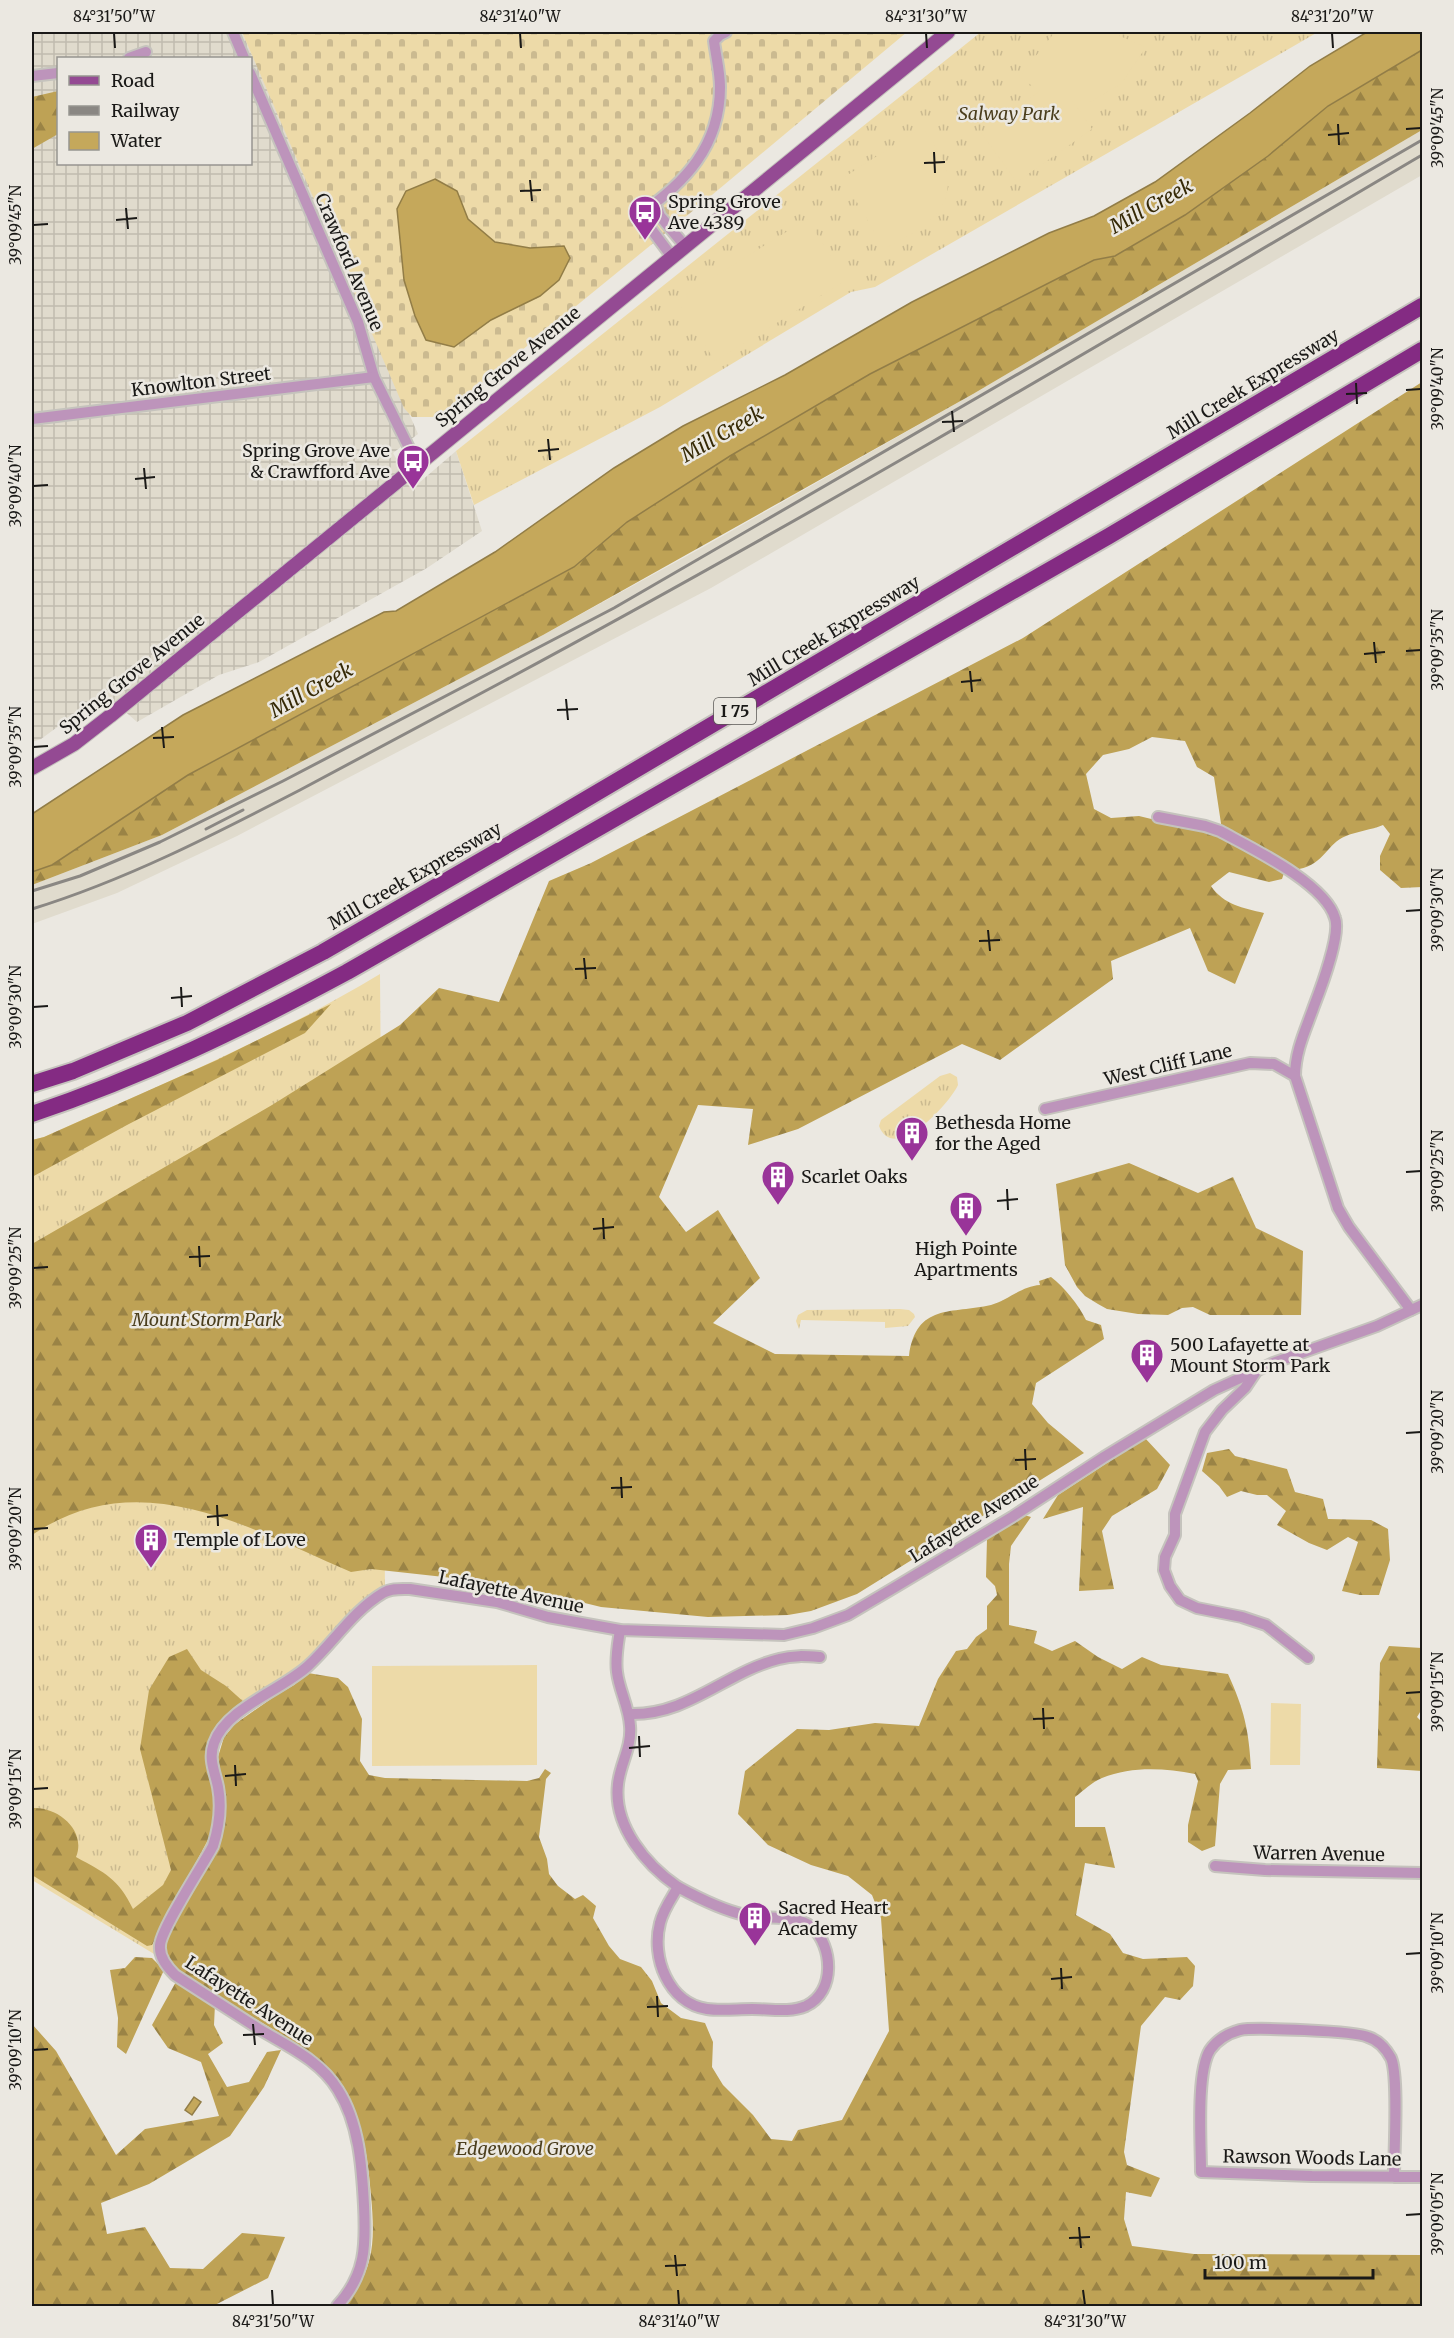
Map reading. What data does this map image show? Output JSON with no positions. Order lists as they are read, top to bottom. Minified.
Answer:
{"streets":{"highway":["Mill Creek Expressway","I 75"],"main road":["Spring Grove Avenue"],"street":["Crawford Avenue","Knowlton Street","West Cliff Lane","Lafayette Avenue","Warren Avenue","Rawson Woods Lane"]},"crossings":[["Crawford Avenue","Spring Grove Avenue"],["Crawford Avenue","Knowlton Street"]],"water":["Mill Creek"],"parks":["Salway Park","Mount Storm Park","Edgewood Grove"],"places":{"bus stop":["Spring Grove Ave 4389","Spring Grove Ave & Crawfford Ave"],"building":["Bethesda Home for the Aged","Scarlet Oaks","High Pointe Apartments","500 Lafayette at Mount Storm Park","Temple of Love","Sacred Heart Academy"]},"legend":["Road","Railway","Water"],"scale_bar":"100 m","coordinates":["84°31'50\"W","84°31'40\"W","84°31'30\"W","84°31'20\"W","39°09'45\"N","39°09'40\"N","39°09'35\"N","39°09'30\"N","39°09'25\"N","39°09'20\"N","39°09'15\"N","39°09'10\"N","39°09'05\"N"]}
